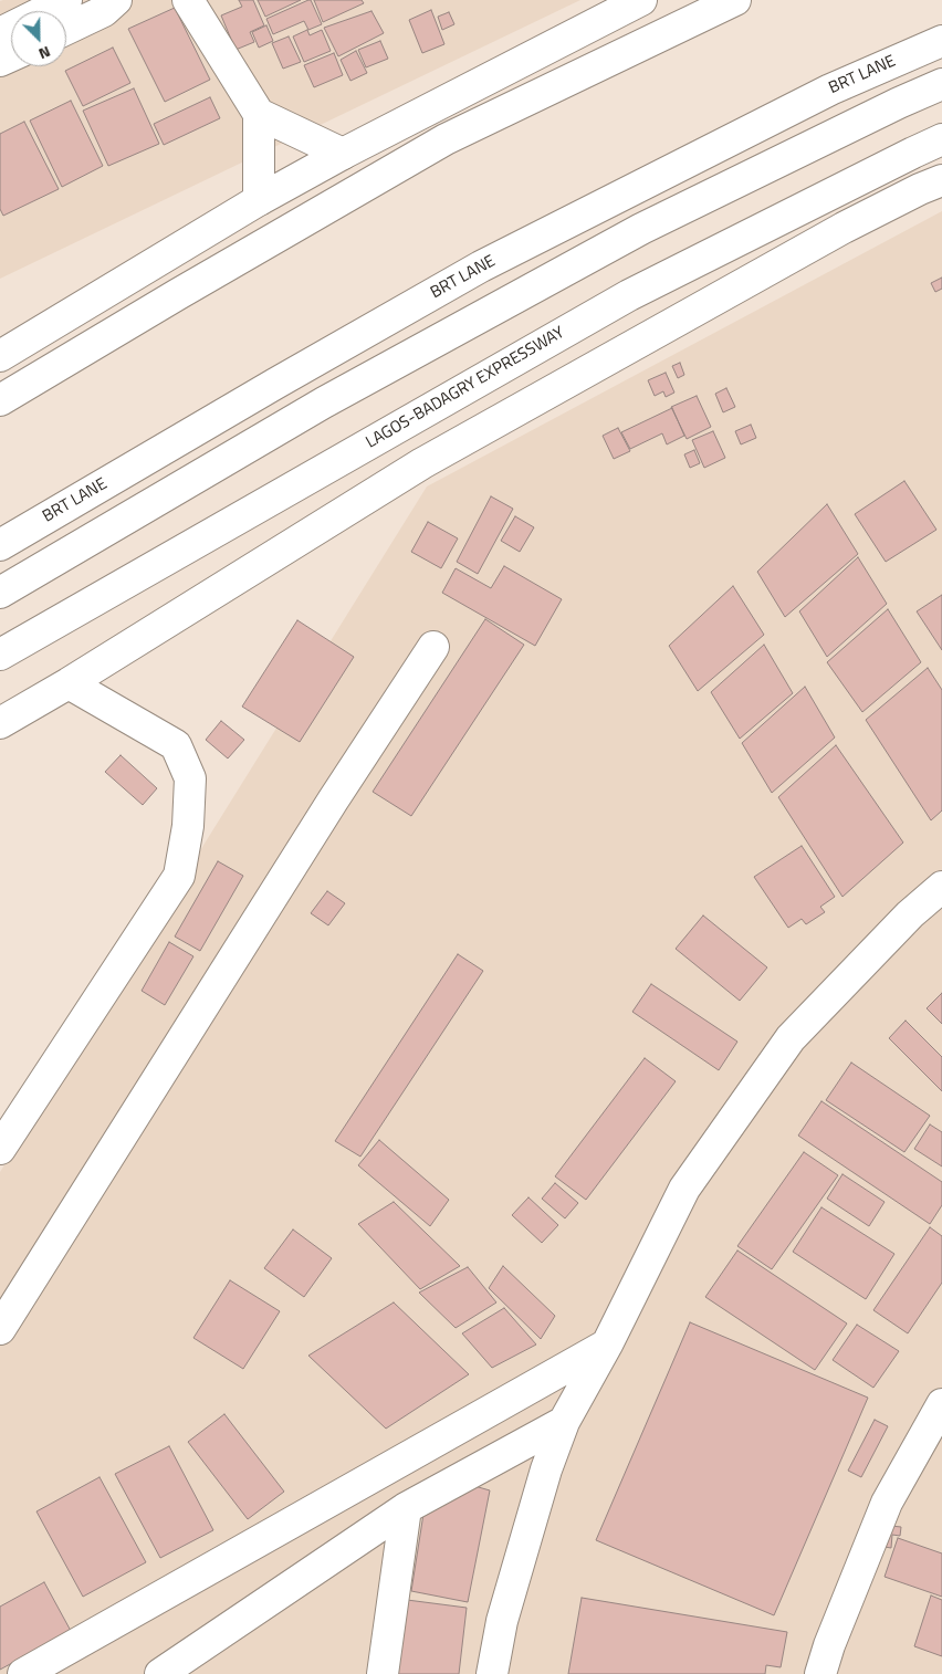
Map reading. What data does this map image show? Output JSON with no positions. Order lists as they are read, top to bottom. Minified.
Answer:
{"streets":{"main road":["BRT LANE","LAGOS-BADAGRY EXPRESSWAY"]},"north":"bottom right"}
